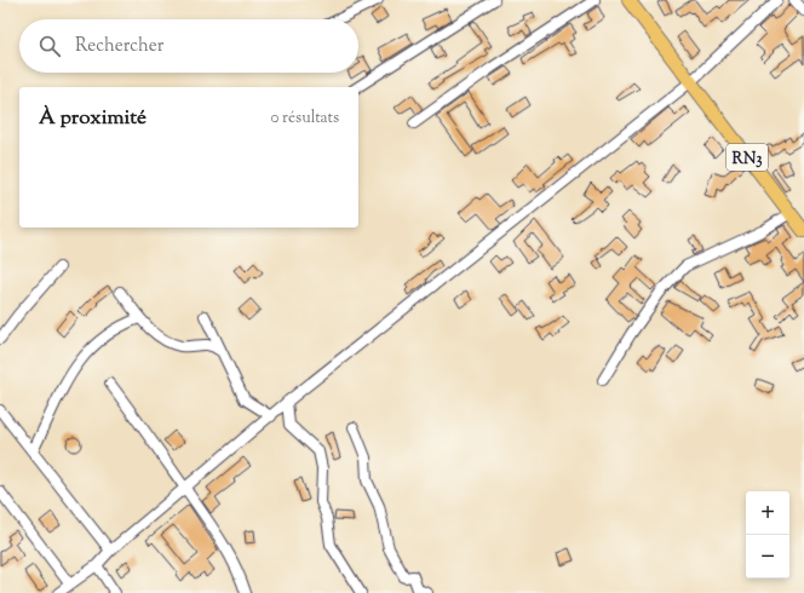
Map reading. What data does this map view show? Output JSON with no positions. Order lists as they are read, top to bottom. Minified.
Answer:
{"streets":{"highway":["RN3"]},"page":{"search":"Rechercher","heading":["À proximité","0 résultats"],"map_buttons":["+","−"]}}
